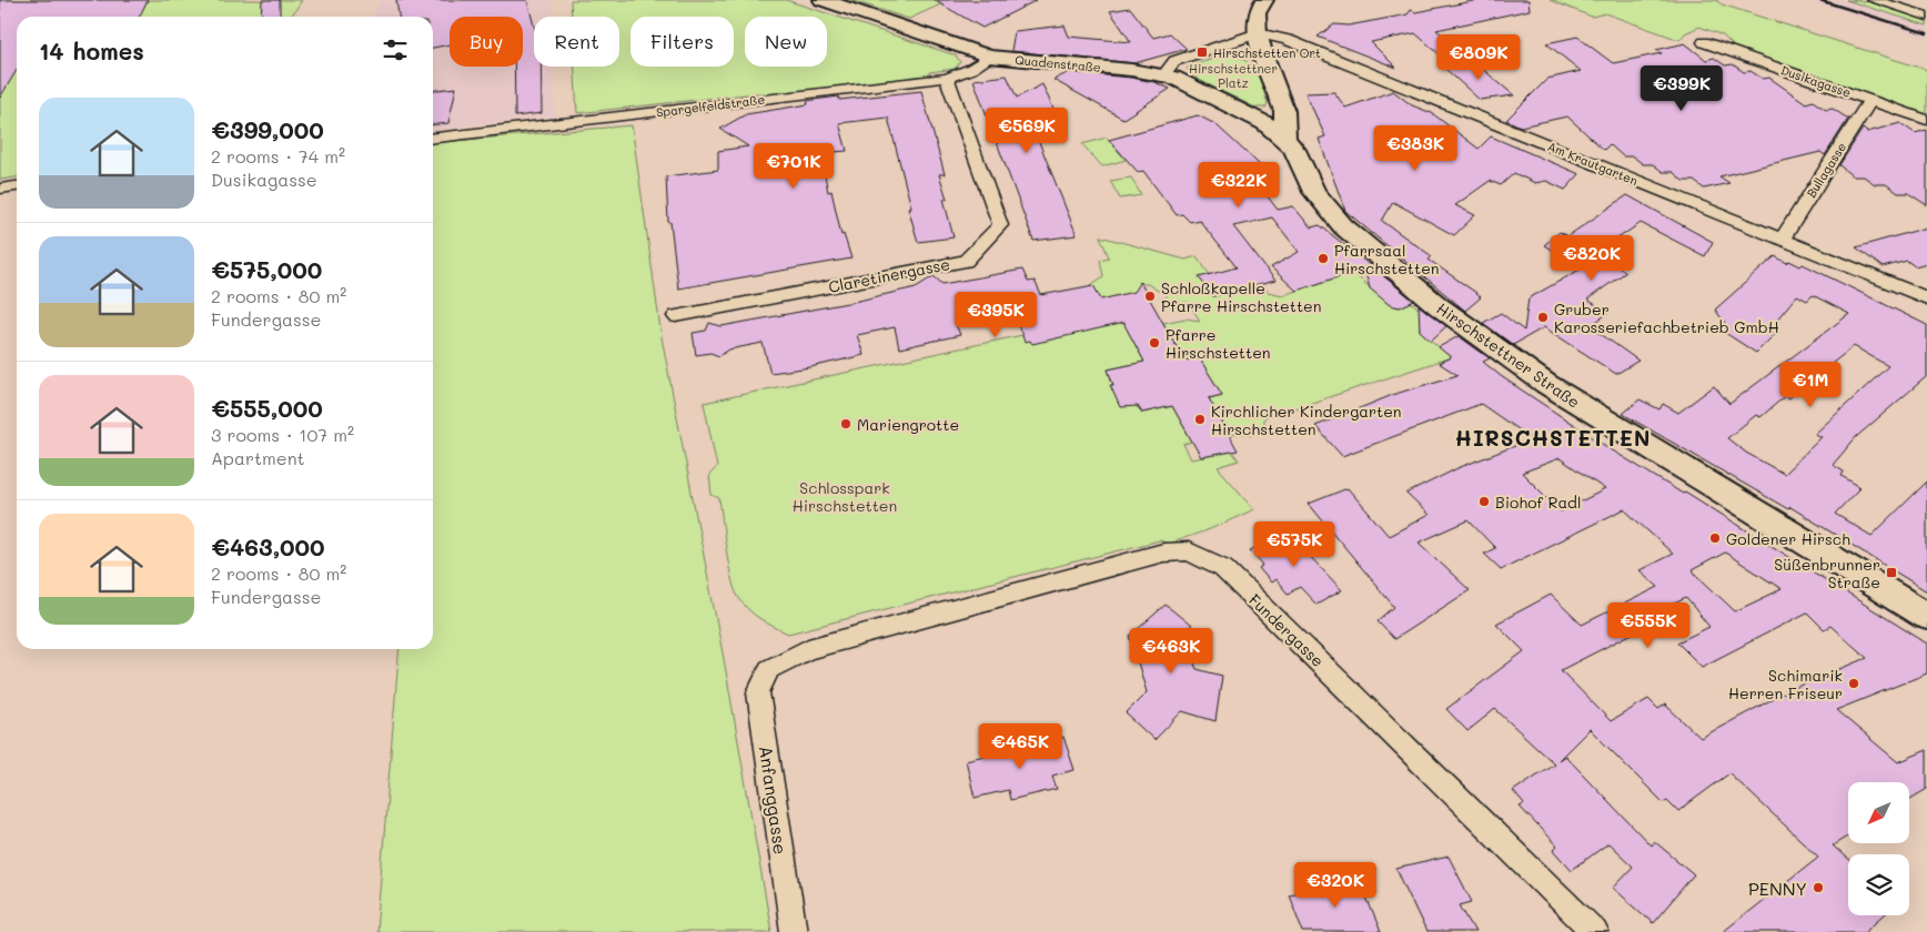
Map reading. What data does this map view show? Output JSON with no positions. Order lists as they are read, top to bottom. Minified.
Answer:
{"streets":{"main road":["Quadenstraße","Hirschstettner Straße"],"street":["Dusikagasse","Spargelfeldstraße","Am Krautgarten","Bullagasse","Claretinergasse","Fundergasse","Anfanggasse"]},"crossings":[["Quadenstraße","Spargelfeldstraße"],["Quadenstraße","Hirschstettner Straße"],["Dusikagasse","Bullagasse"],["Spargelfeldstraße","Claretinergasse"],["Am Krautgarten","Bullagasse"],["Am Krautgarten","Hirschstettner Straße"],["Fundergasse","Anfanggasse"]],"districts":["HIRSCHSTETTEN"],"parks":["Hirschstettner Platz","Schlosspark Hirschstetten"],"places":{"transit":["Hirschstetten Ort","Süßenbrunner Straße"],"other":["Pfarrsaal Hirschstetten","Schloßkapelle Pfarre Hirschstetten","Gruber Karosseriefachbetrieb GmbH","Pfarre Hirschstetten","Kirchlicher Kindergarten Hirschstetten","Mariengrotte","Biohof Radl","Goldener Hirsch","Schimarik Herren Friseur","PENNY"]},"north":"bottom left","page":{"chip":["Buy","Rent","Filters","New"],"heading":"14 homes","price":["€809K","€399K","€569K","€383K","€701K","€322K","€820K","€395K","€1M","€575K","€555K","€463K","€465K","€320K"],"list":[{"name":"€399,000","note":"2 rooms · 74 m² · Dusikagasse"},{"name":"€575,000","note":"2 rooms · 80 m² · Fundergasse"},{"name":"€555,000","note":"3 rooms · 107 m² · Apartment"},{"name":"€463,000","note":"2 rooms · 80 m² · Fundergasse"}]}}
